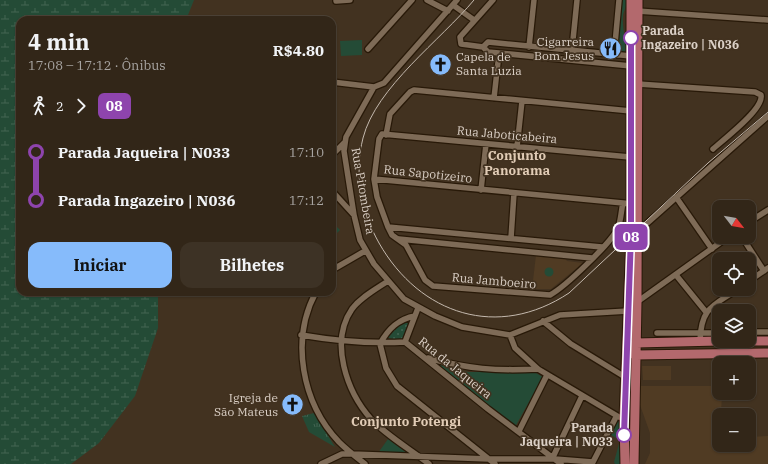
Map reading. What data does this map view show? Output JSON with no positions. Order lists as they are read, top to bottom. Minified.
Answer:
{"streets":{"street":["Rua Jaboticabeira","Rua Sapotizeiro","Rua Pitombeira","Rua Jamboeiro","Rua da Jaqueira"]},"crossings":[["Rua Sapotizeiro","Rua Jamboeiro"]],"districts":["Conjunto Panorama","Conjunto Potengi"],"places":{"other":["Parada Ingazeiro | N036","Parada Jaqueira | N033"],"restaurant":["Cigarreira Bom Jesus"],"church":["Capela de Santa Luzia","Igreja de São Mateus"]},"lines":["bus line 08"],"north":"bottom right","page":{"on_map":"08","heading":["4 min","17:08 – 17:12 · Ônibus","R$4.80"],"legs":["2","08"],"list":[{"name":"Parada Jaqueira | N033","value":"17:10"},{"name":"Parada Ingazeiro | N036","value":"17:12"}],"map_buttons":["+","−"],"buttons":["Iniciar","Bilhetes"]}}
